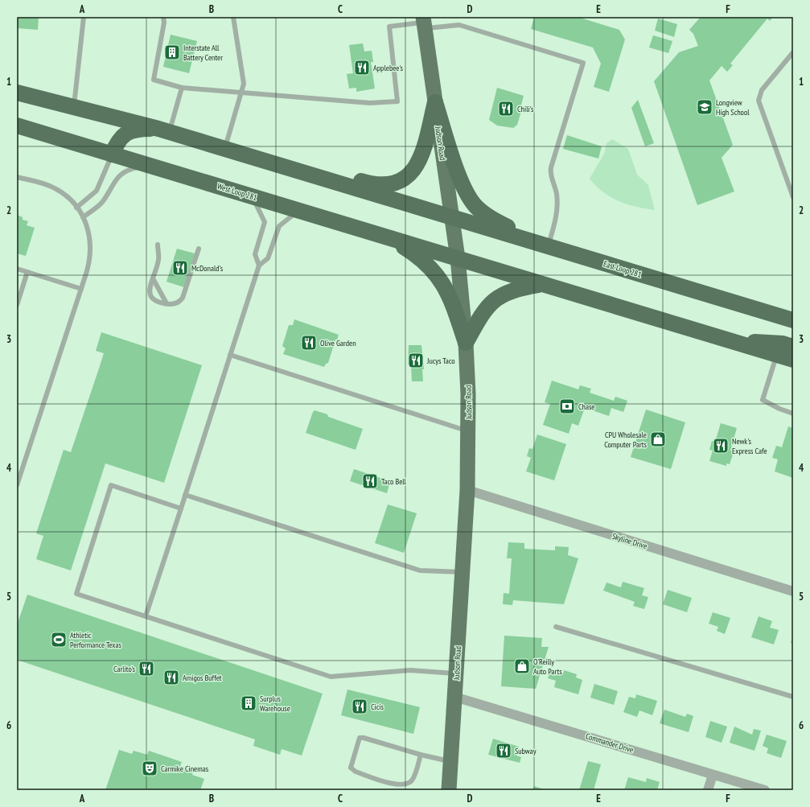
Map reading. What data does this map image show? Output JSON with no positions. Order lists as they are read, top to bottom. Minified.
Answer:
{"streets":{"highway":["West Loop 281","East Loop 281"],"main road":["Judson Road"],"street":["Skyline Drive","Commander Drive"]},"crossings":[["Judson Road","West Loop 281"],["Judson Road","East Loop 281"],["Judson Road","Skyline Drive"],["Judson Road","Commander Drive"]],"places":{"building":["Interstate All Battery Center","Surplus Warehouse"],"restaurant":["Applebee's","Chili's","McDonald's","Olive Garden","Jucys Taco","Newk's Express Cafe","Taco Bell","Carlito's","Amigos Buffet","Cicis","Subway"],"school or university":["Longview High School"],"bank":["Chase"],"shop":["CPU Wholesale Computer Parts","O'Reilly Auto Parts"],"sports":["Athletic Performance Texas"],"theatre":["Carmike Cinemas"]},"grid":{"columns":["A","B","C","D","E","F"],"rows":["1","2","3","4","5","6"]}}
